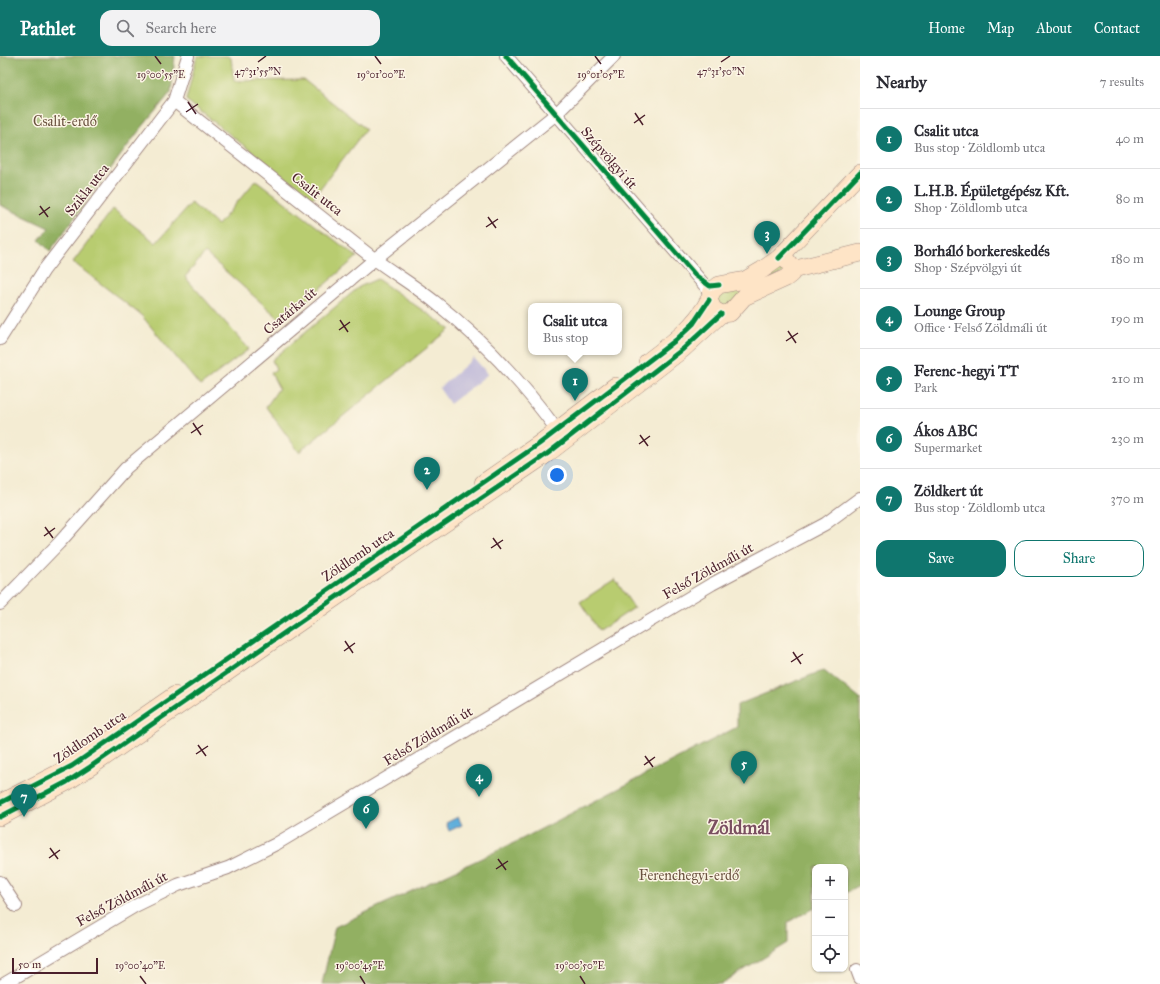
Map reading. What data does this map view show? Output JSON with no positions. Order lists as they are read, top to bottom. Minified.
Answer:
{"streets":{"street":["Szépvölgyi út","Szikla utca","Csalit utca","Csatárka út","Zöldlomb utca","Felső Zöldmáli út"]},"crossings":[["Szépvölgyi út","Csatárka út"],["Szépvölgyi út","Zöldlomb utca"],["Szikla utca","Csalit utca"],["Csalit utca","Csatárka út"],["Csalit utca","Zöldlomb utca"]],"districts":["Zöldmál"],"parks":["Csalit-erdő","Ferenchegyi-erdő"],"scale_bar":"50 m","page":{"header":"Pathlet","search":"Search here","nav":["Home","Map","About","Contact"],"heading":["Nearby","7 results"],"list":[{"mark":"1","name":"Csalit utca","note":"Bus stop · Zöldlomb utca","value":"40 m"},{"mark":"2","name":"L.H.B. Épületgépész Kft.","note":"Shop · Zöldlomb utca","value":"80 m"},{"mark":"3","name":"Borháló borkereskedés","note":"Shop · Szépvölgyi út","value":"180 m"},{"mark":"4","name":"Lounge Group","note":"Office · Felső Zöldmáli út","value":"190 m"},{"mark":"5","name":"Ferenc-hegyi TT","note":"Park","value":"210 m"},{"mark":"6","name":"Ákos ABC","note":"Supermarket","value":"230 m"},{"mark":"7","name":"Zöldkert út","note":"Bus stop · Zöldlomb utca","value":"370 m"}],"pins":["3","1","2","5","4","7","6"],"popup":["Csalit utca","Bus stop"],"buttons":["Save","Share"],"map_buttons":["+","−"],"scale":"50 m"},"coordinates":["47°31'55\"N","47°31'50\"N","19°01'00\"E","19°00'55\"E","19°01'05\"E","19°00'40\"E","19°00'45\"E","19°00'50\"E"]}
